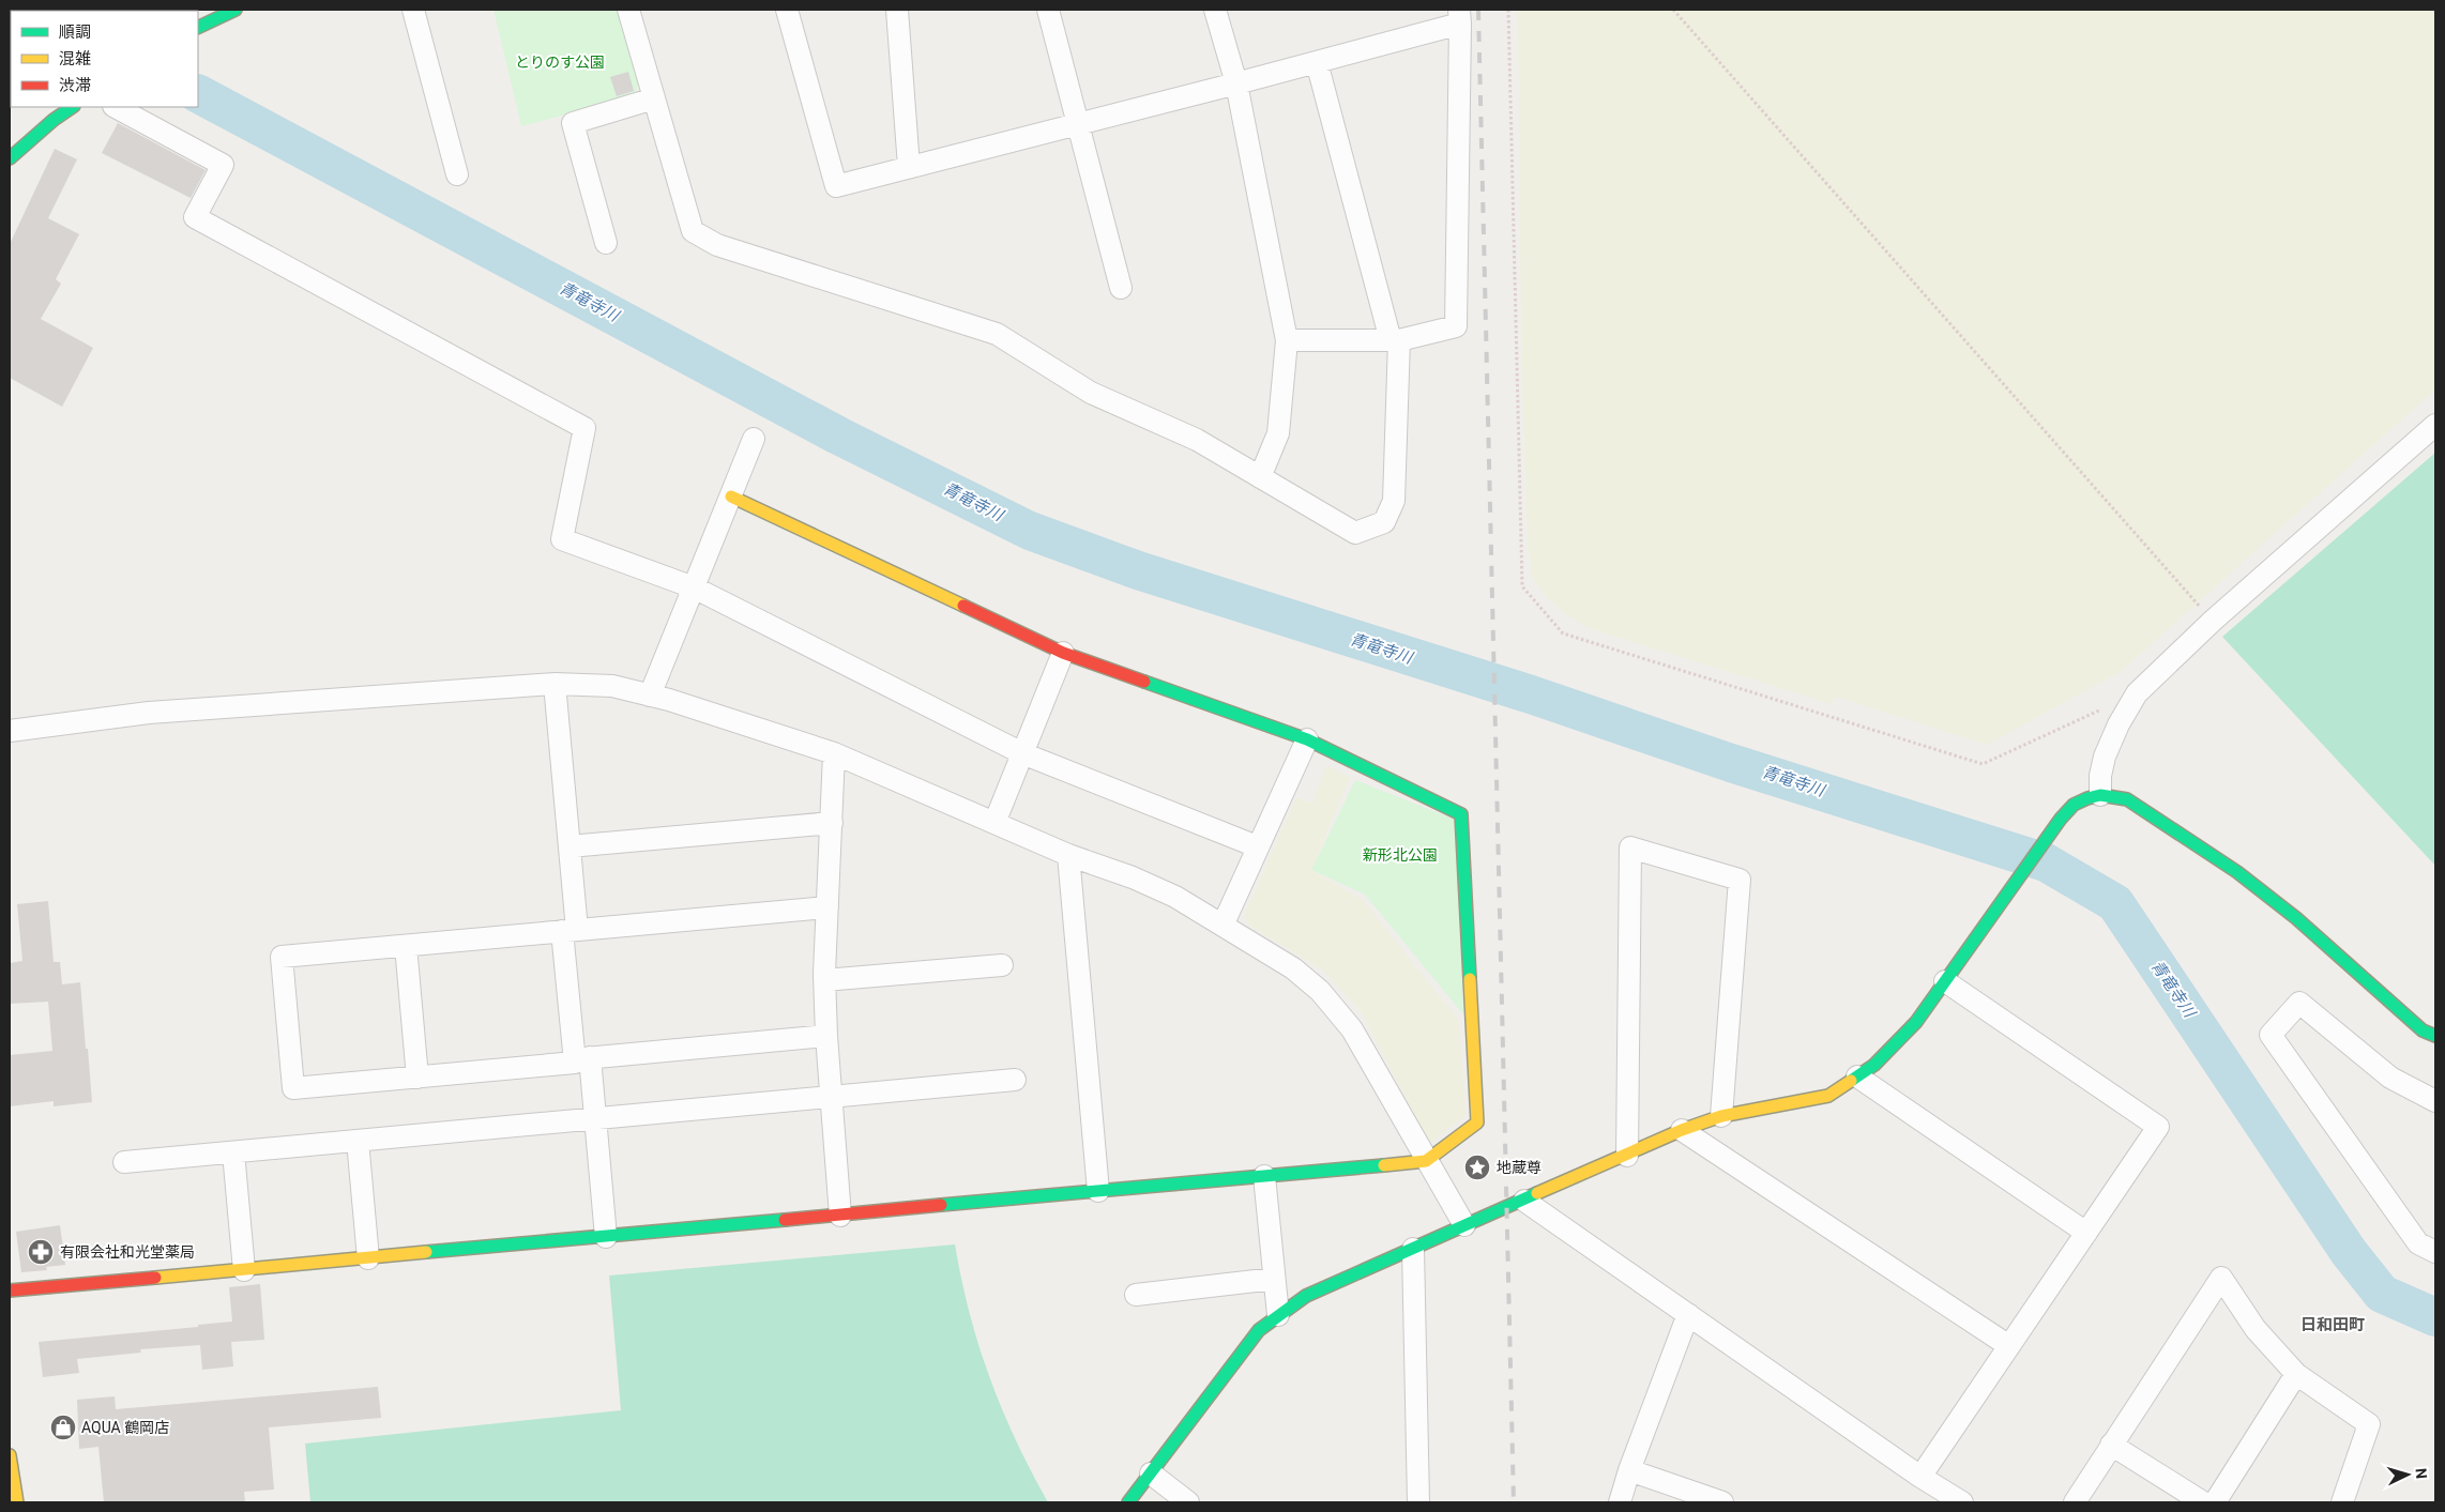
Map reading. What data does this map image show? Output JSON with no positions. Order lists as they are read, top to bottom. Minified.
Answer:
{"districts":["日和田町"],"water":["青竜寺川"],"parks":["とりのす公園","新形北公園"],"places":{"place":["地蔵尊"],"pharmacy":["有限会社和光堂薬局"],"shop":["AQUA 鶴岡店"]},"legend":["順調","混雑","渋滞"],"north":"right"}
